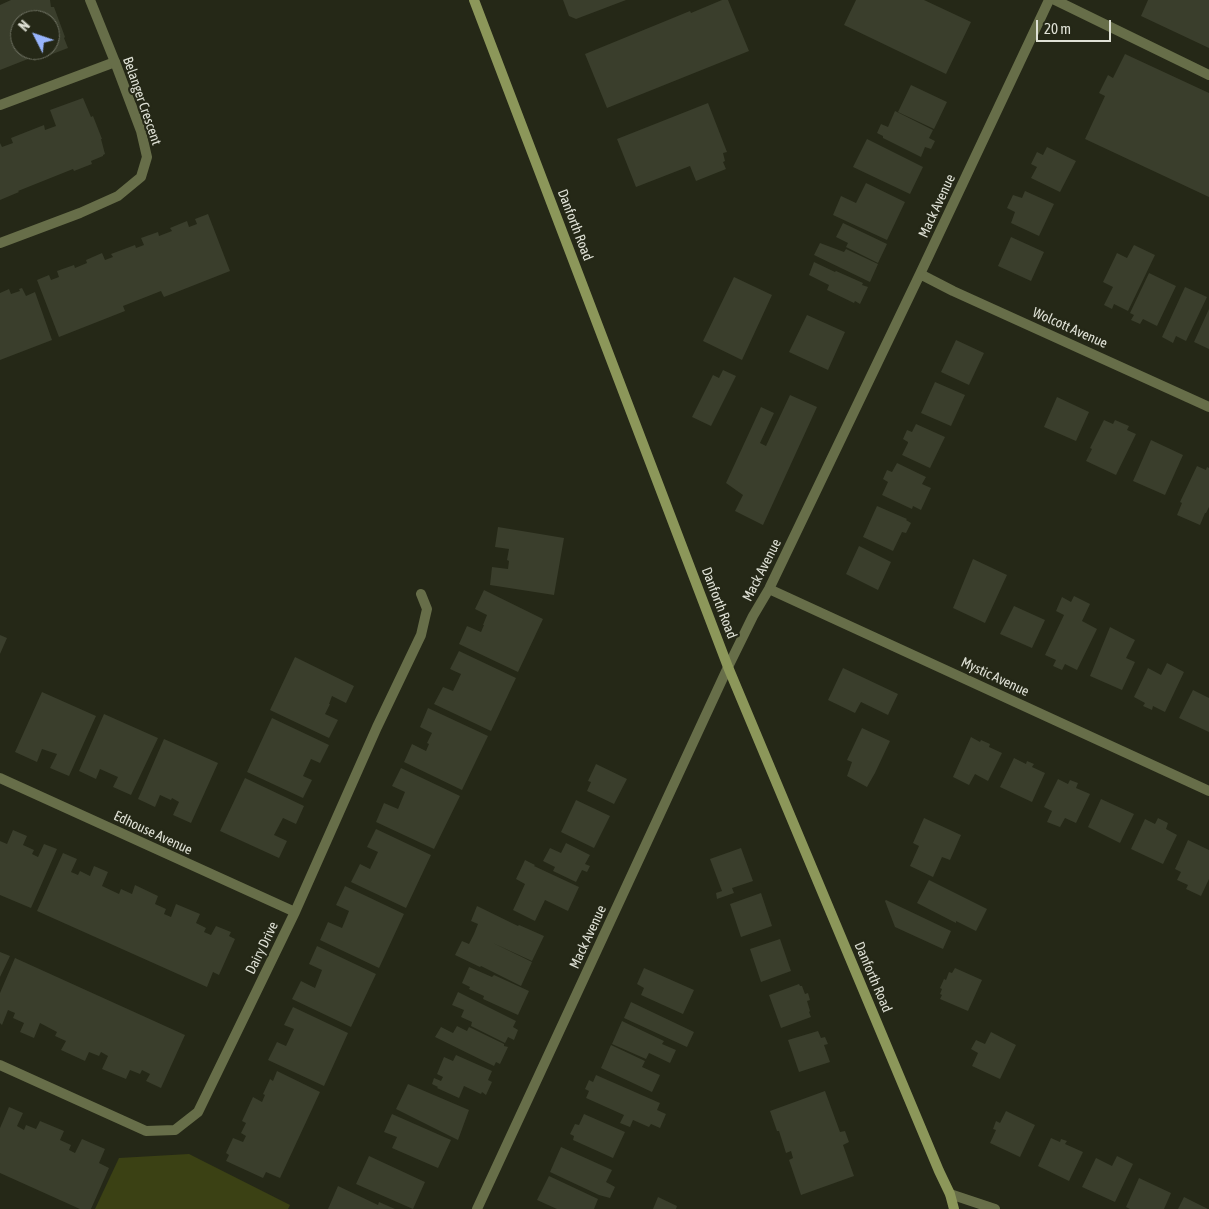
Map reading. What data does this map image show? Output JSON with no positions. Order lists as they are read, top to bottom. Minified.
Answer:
{"streets":{"main road":["Danforth Road"],"street":["Belanger Crescent","Mack Avenue","Wolcott Avenue","Mystic Avenue","Edhouse Avenue","Dairy Drive"]},"crossings":[["Mack Avenue","Danforth Road"],["Mack Avenue","Wolcott Avenue"],["Mack Avenue","Mystic Avenue"],["Edhouse Avenue","Dairy Drive"]],"scale_bar":"20 m","north":"top left"}
